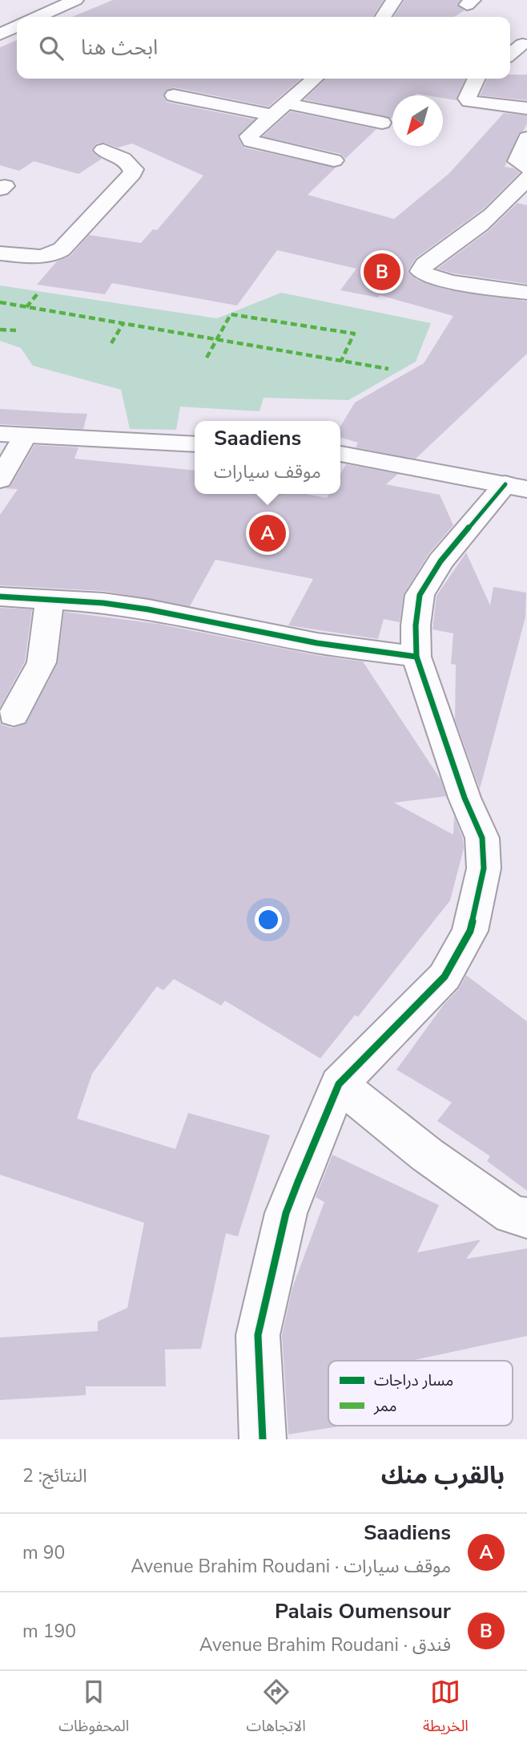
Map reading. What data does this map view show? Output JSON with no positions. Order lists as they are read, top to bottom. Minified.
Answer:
{"legend":["مسار دراجات","ممر"],"north":"bottom left","page":{"search":"ابحث هنا","pins":["B","A"],"popup":["Saadiens","موقف سيارات"],"heading":["بالقرب منك","النتائج: 2"],"list":[{"mark":"A","name":"Saadiens","note":"موقف سيارات · Avenue Brahim Roudani","value":"90 m"},{"mark":"B","name":"Palais Oumensour","note":"فندق · Avenue Brahim Roudani","value":"190 m"}],"nav":["الخريطة","الاتجاهات","المحفوظات"]}}
